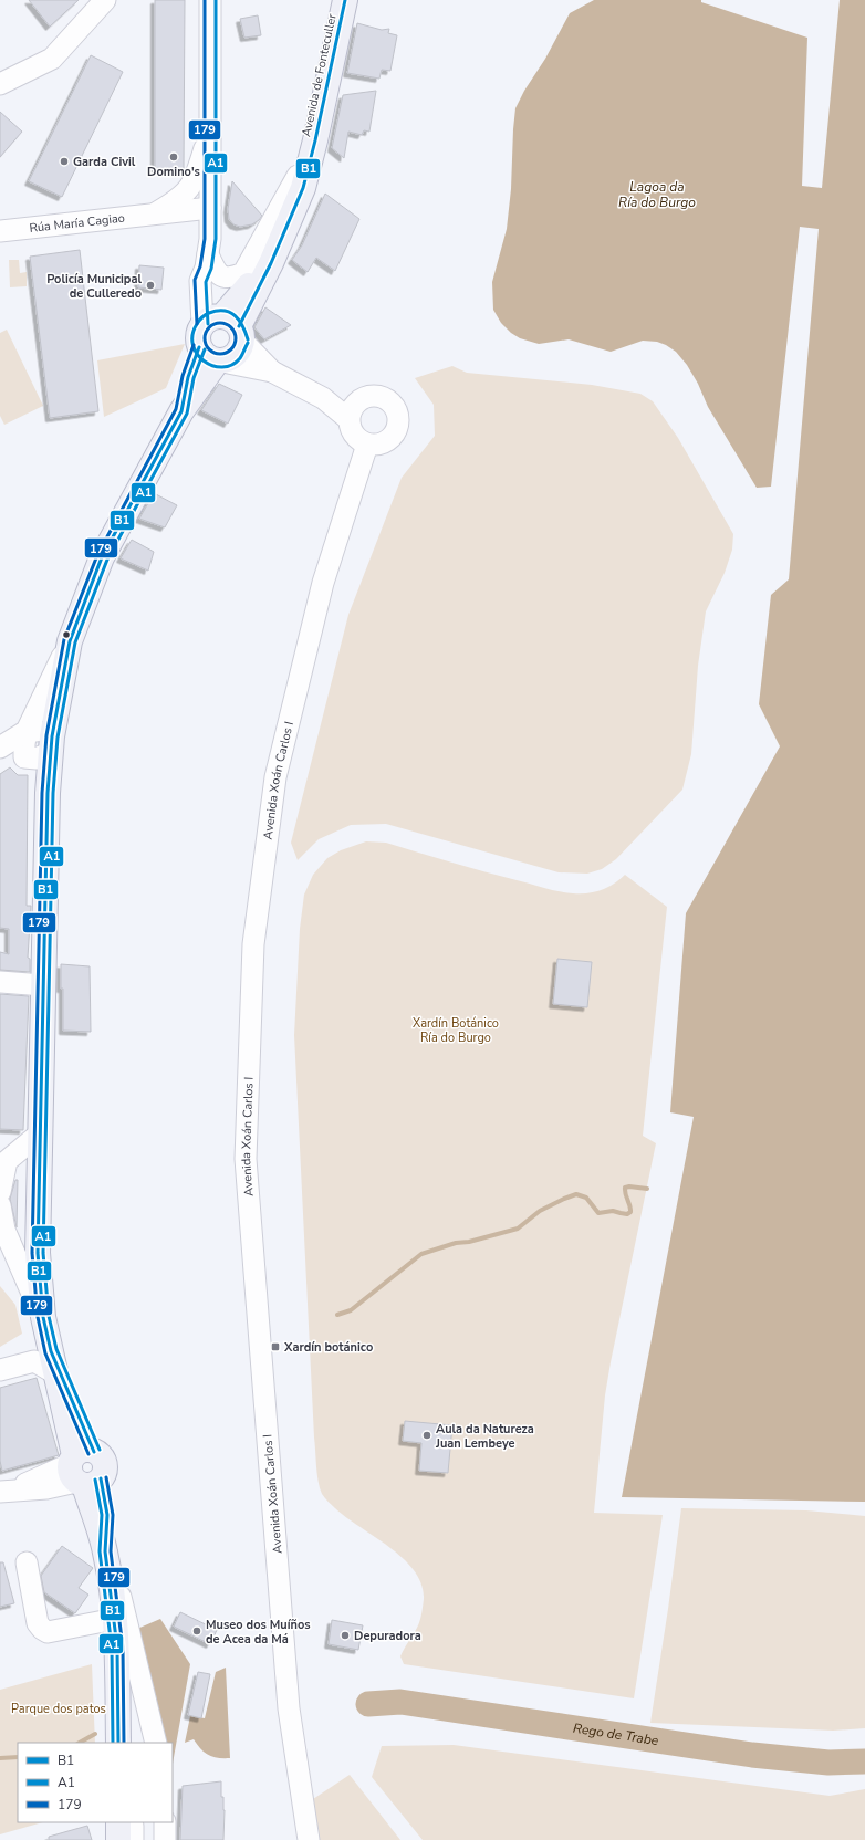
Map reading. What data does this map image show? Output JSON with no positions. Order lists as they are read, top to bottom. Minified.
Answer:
{"streets":{"main road":["Avenida de Fonteculler"],"street":["Rúa María Cagiao","Avenida Xoán Carlos I"]},"water":["Lagoa da Ría do Burgo","Rego de Trabe"],"parks":["Xardín Botánico Ría do Burgo","Parque dos patos"],"places":{"other":["Domino's","Garda Civil","Policía Municipal de Culleredo","Aula da Natureza Juan Lembeye","Museo dos Muíños de Acea da Má","Depuradora"],"transit":["Xardín botánico"]},"lines":["transit line B1","transit line A1","transit line 179"],"legend":["B1","A1","179"]}
